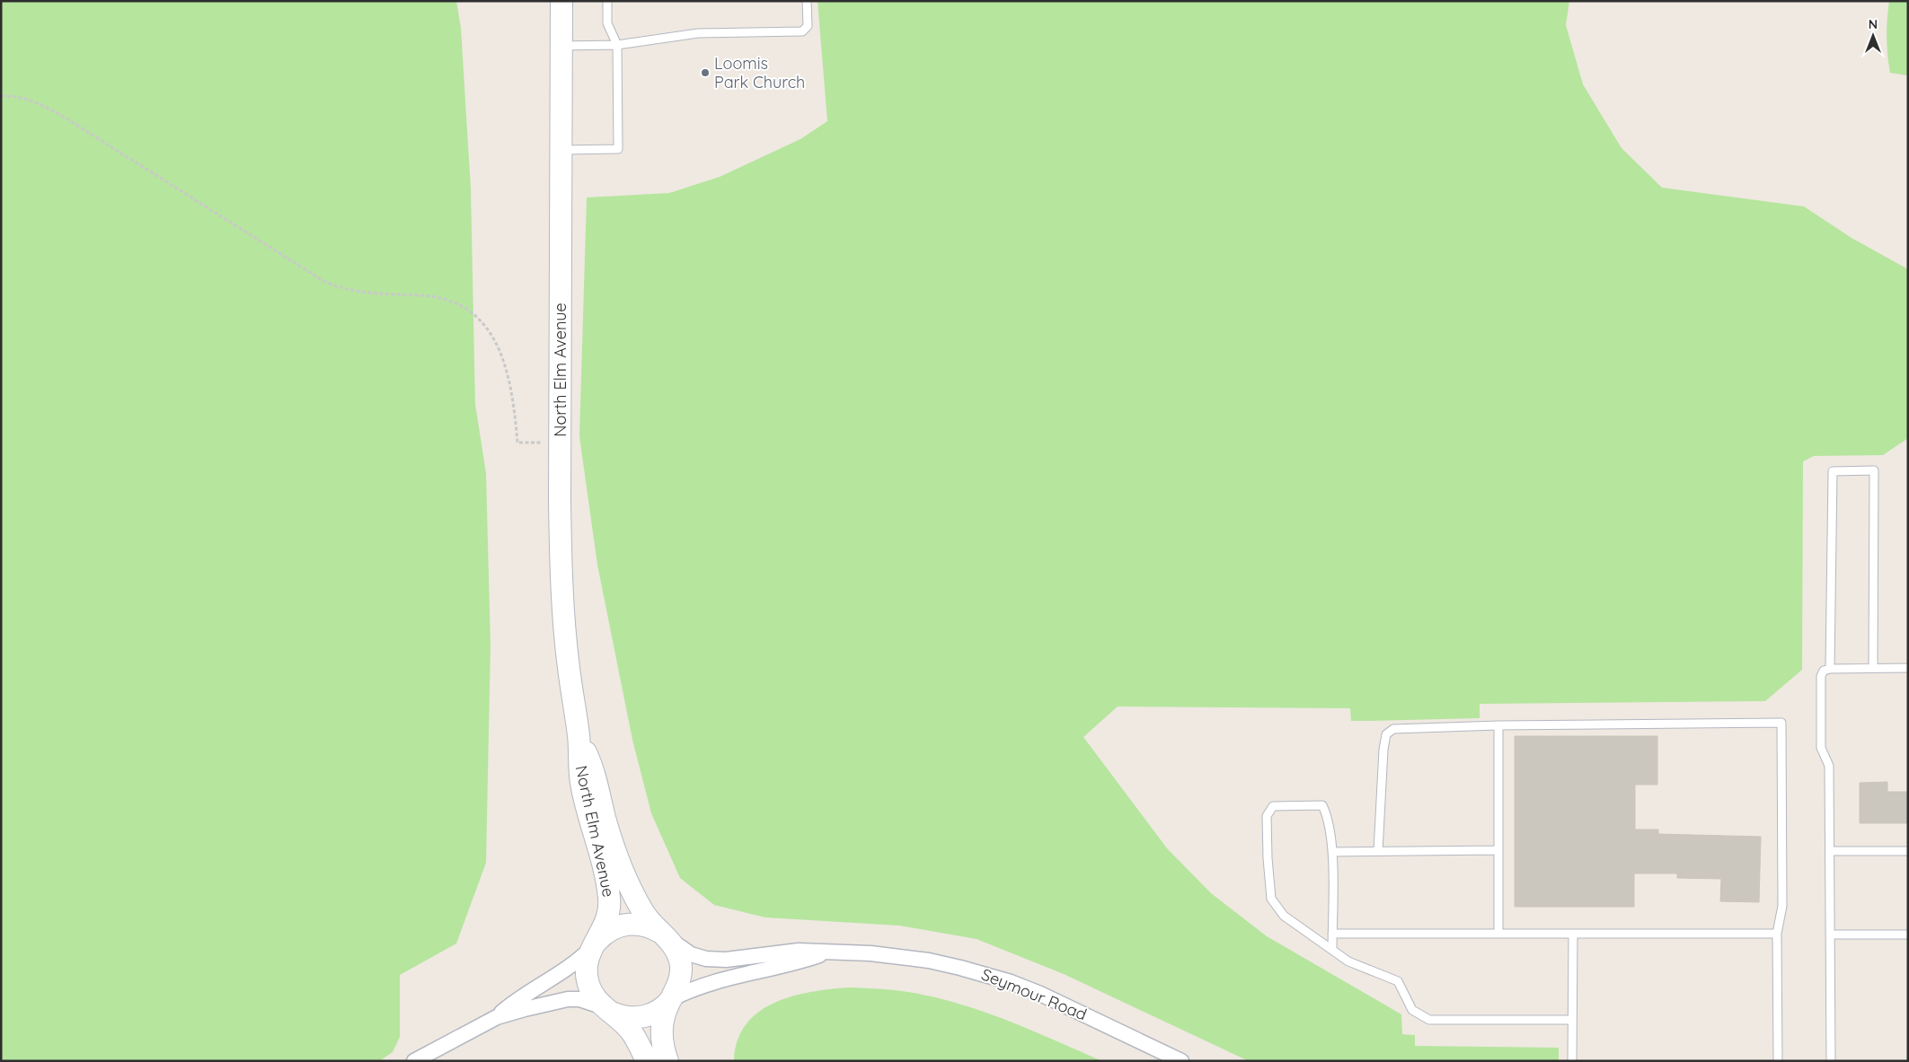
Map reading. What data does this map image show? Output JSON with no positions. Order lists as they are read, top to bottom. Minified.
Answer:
{"streets":{"main road":["North Elm Avenue","Seymour Road"]},"crossings":[["North Elm Avenue","Seymour Road"]],"places":["Loomis Park Church"],"north":"top"}
